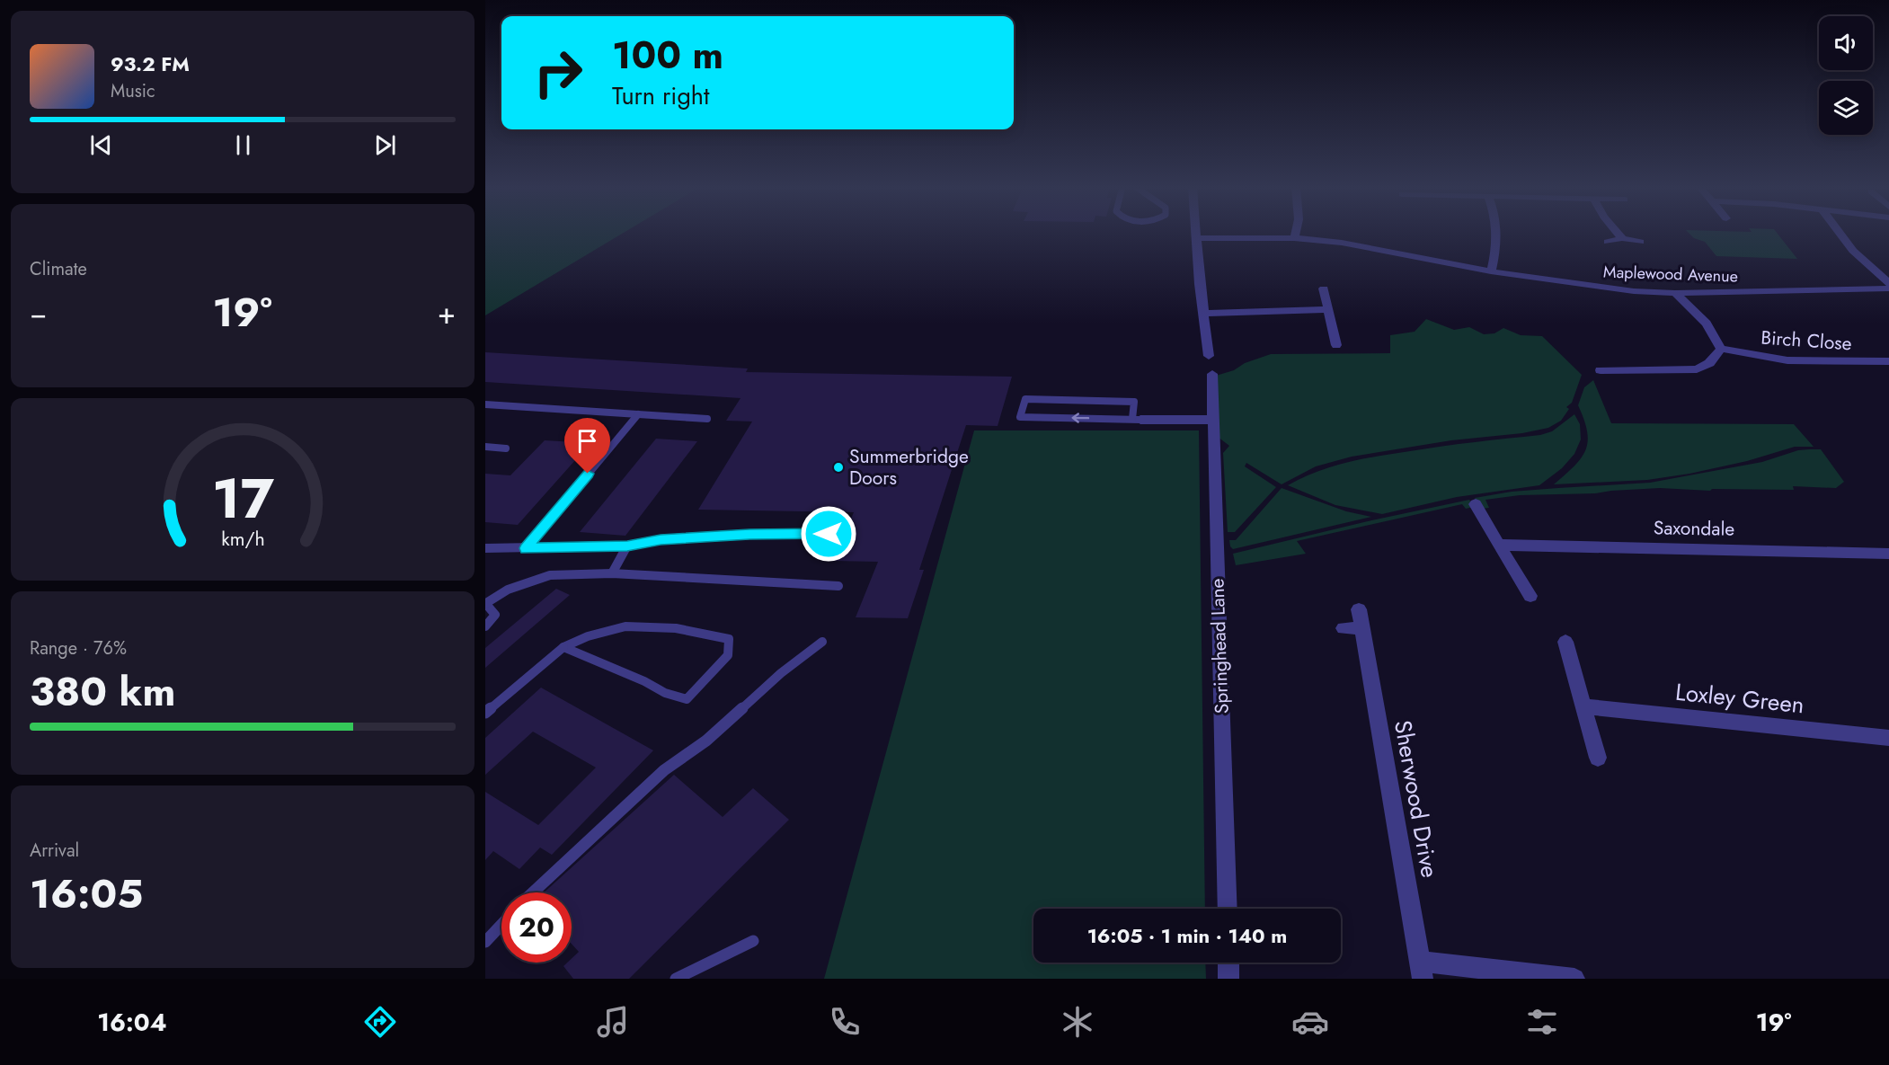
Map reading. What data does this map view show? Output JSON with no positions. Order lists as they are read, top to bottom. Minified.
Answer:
{"streets":{"street":["Maplewood Avenue","Birch Close","Saxondale","Springhead Lane","Loxley Green","Sherwood Drive"]},"places":["Summerbridge Doors"],"page":{"turn":["100 m","Turn right"],"song":["93.2 FM","Music"],"tile":["Climate",["Range · 76%","380 km"],["Arrival","16:05"]],"heat":["−","19°","+"],"limit":"20","trip":"16:05 · 1 min · 140 m","tabs":["16:04","19°"],"gauge":["17","km/h"]}}
